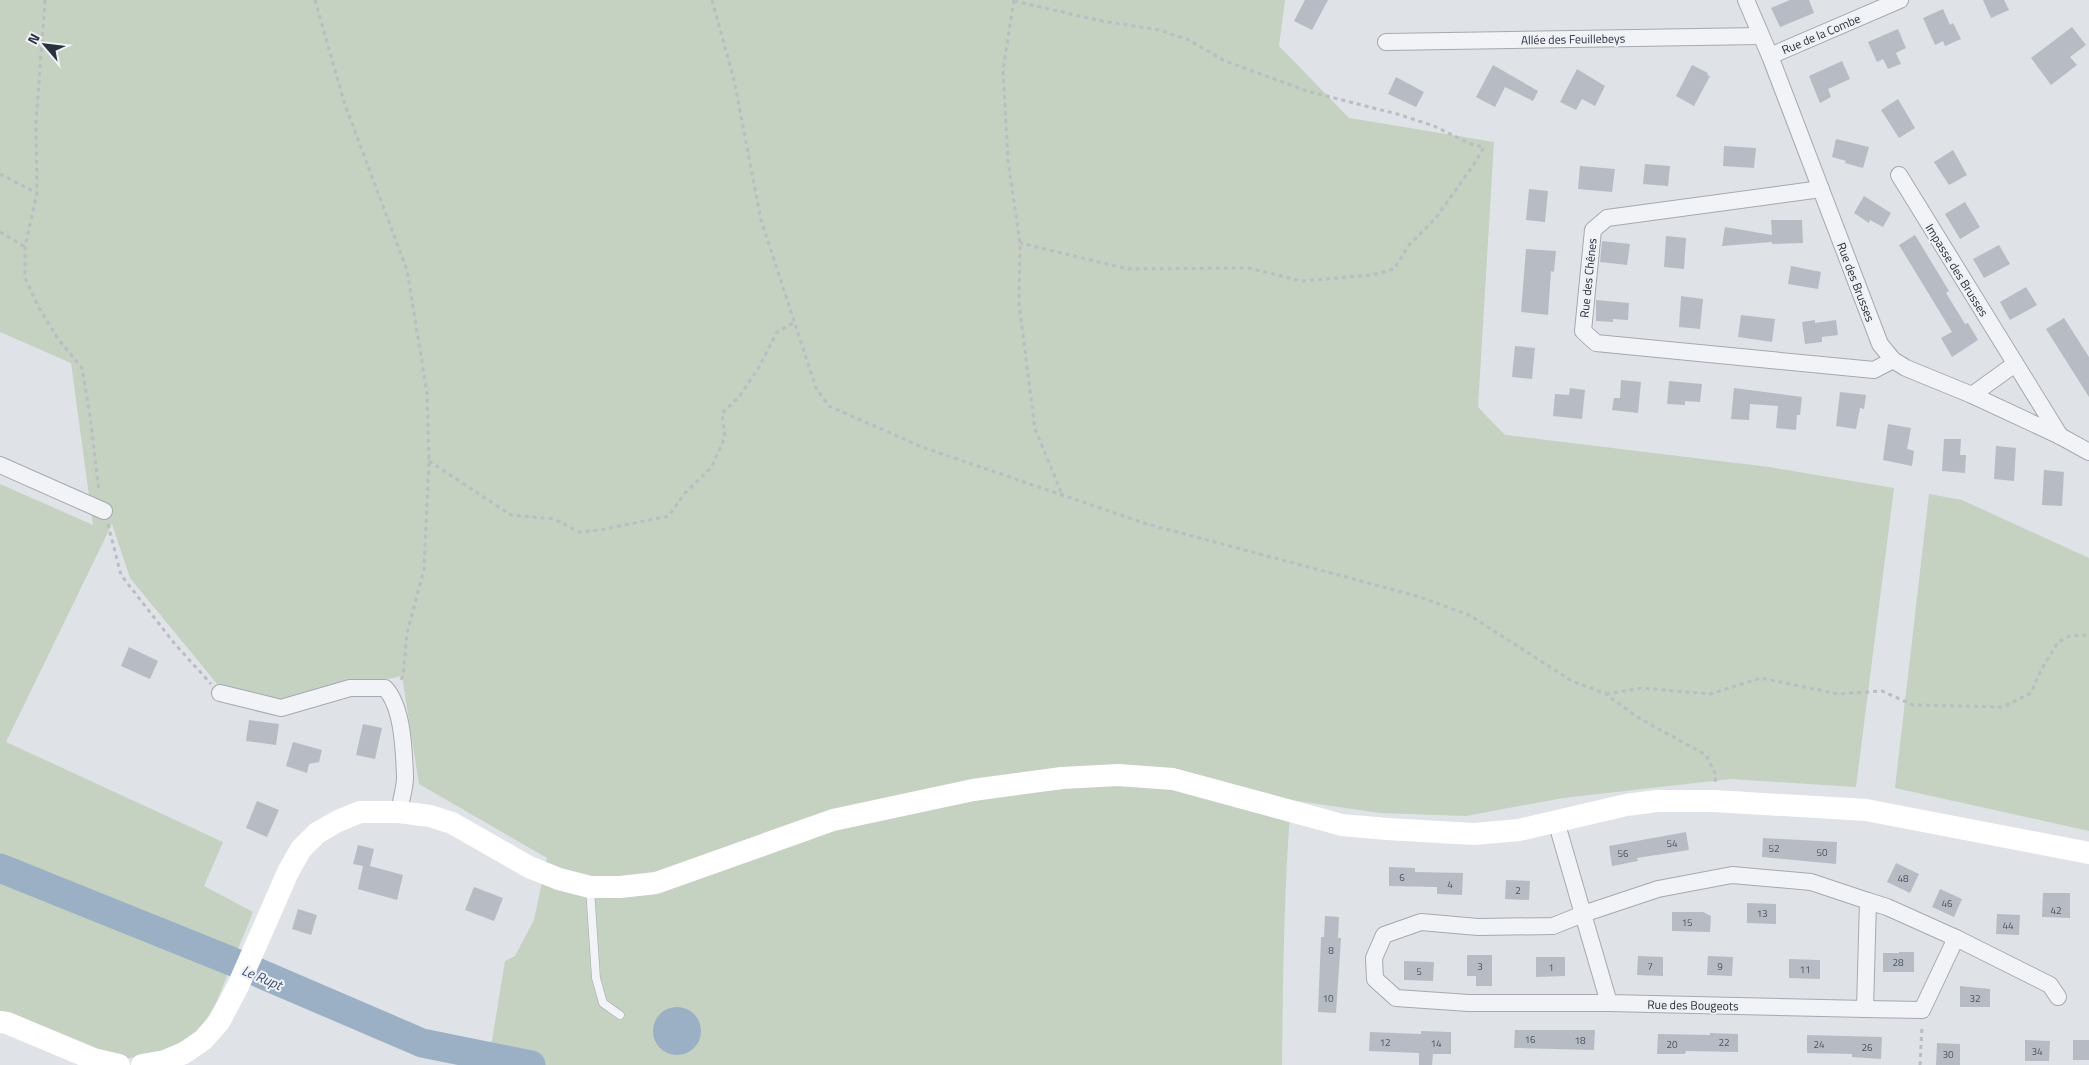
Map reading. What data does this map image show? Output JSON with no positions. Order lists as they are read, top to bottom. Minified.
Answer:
{"streets":{"street":["Rue de la Combe","Allée des Feuillebeys","Impasse des Brusses","Rue des Chênes","Rue des Brusses","Rue des Bougeots"]},"crossings":[["Rue de la Combe","Rue des Brusses"],["Allée des Feuillebeys","Rue des Brusses"],["Impasse des Brusses","Rue des Brusses"],["Rue des Chênes","Rue des Brusses"]],"water":["Le Rupt"],"house_numbers":["54","52","50","56","6","48","4","2","46","42","13","15","44","8","28","3","7","9","1","11","5","10","32","16","18","12","22","14","20","24","26","34","30"],"north":"top left"}
